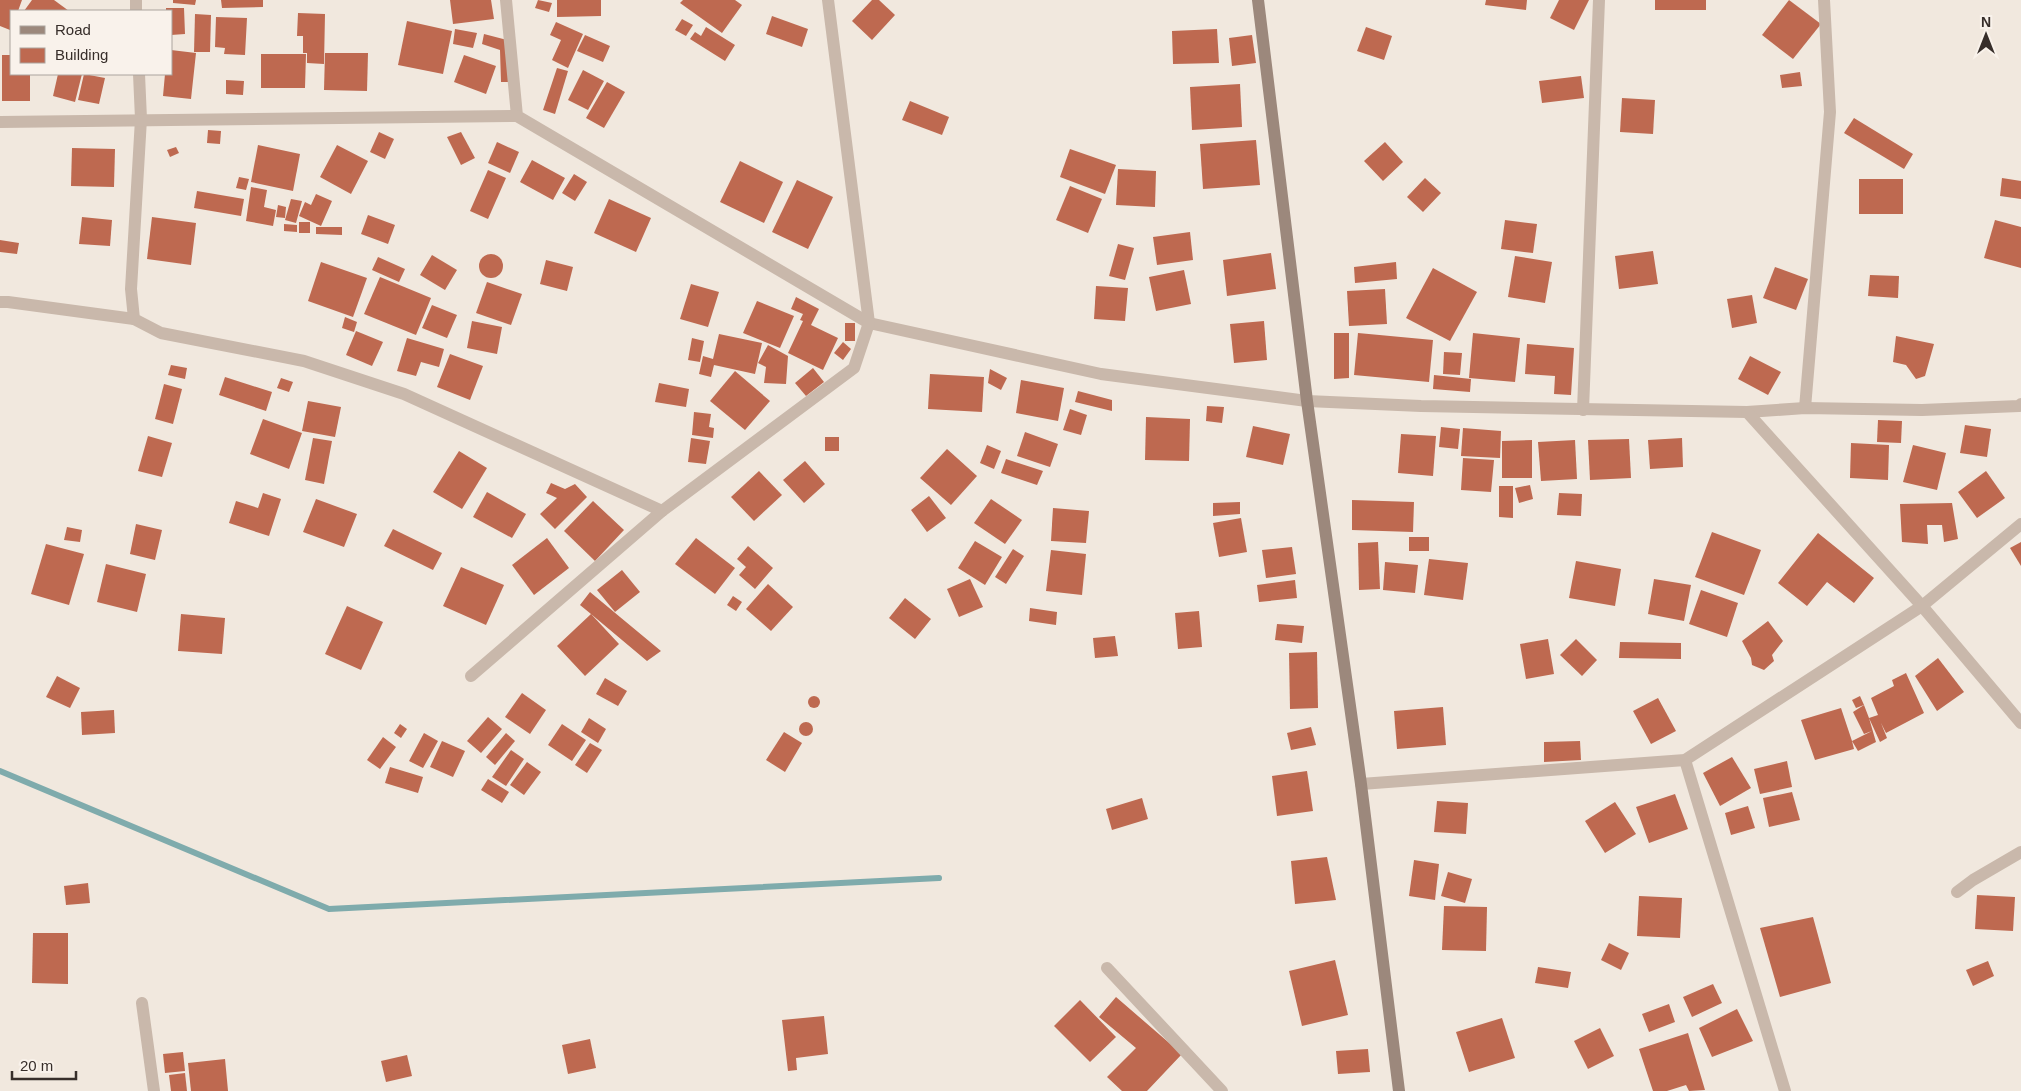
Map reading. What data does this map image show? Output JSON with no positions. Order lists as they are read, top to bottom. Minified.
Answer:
{"legend":["Road","Building"],"scale_bar":"20 m","north":"top"}
